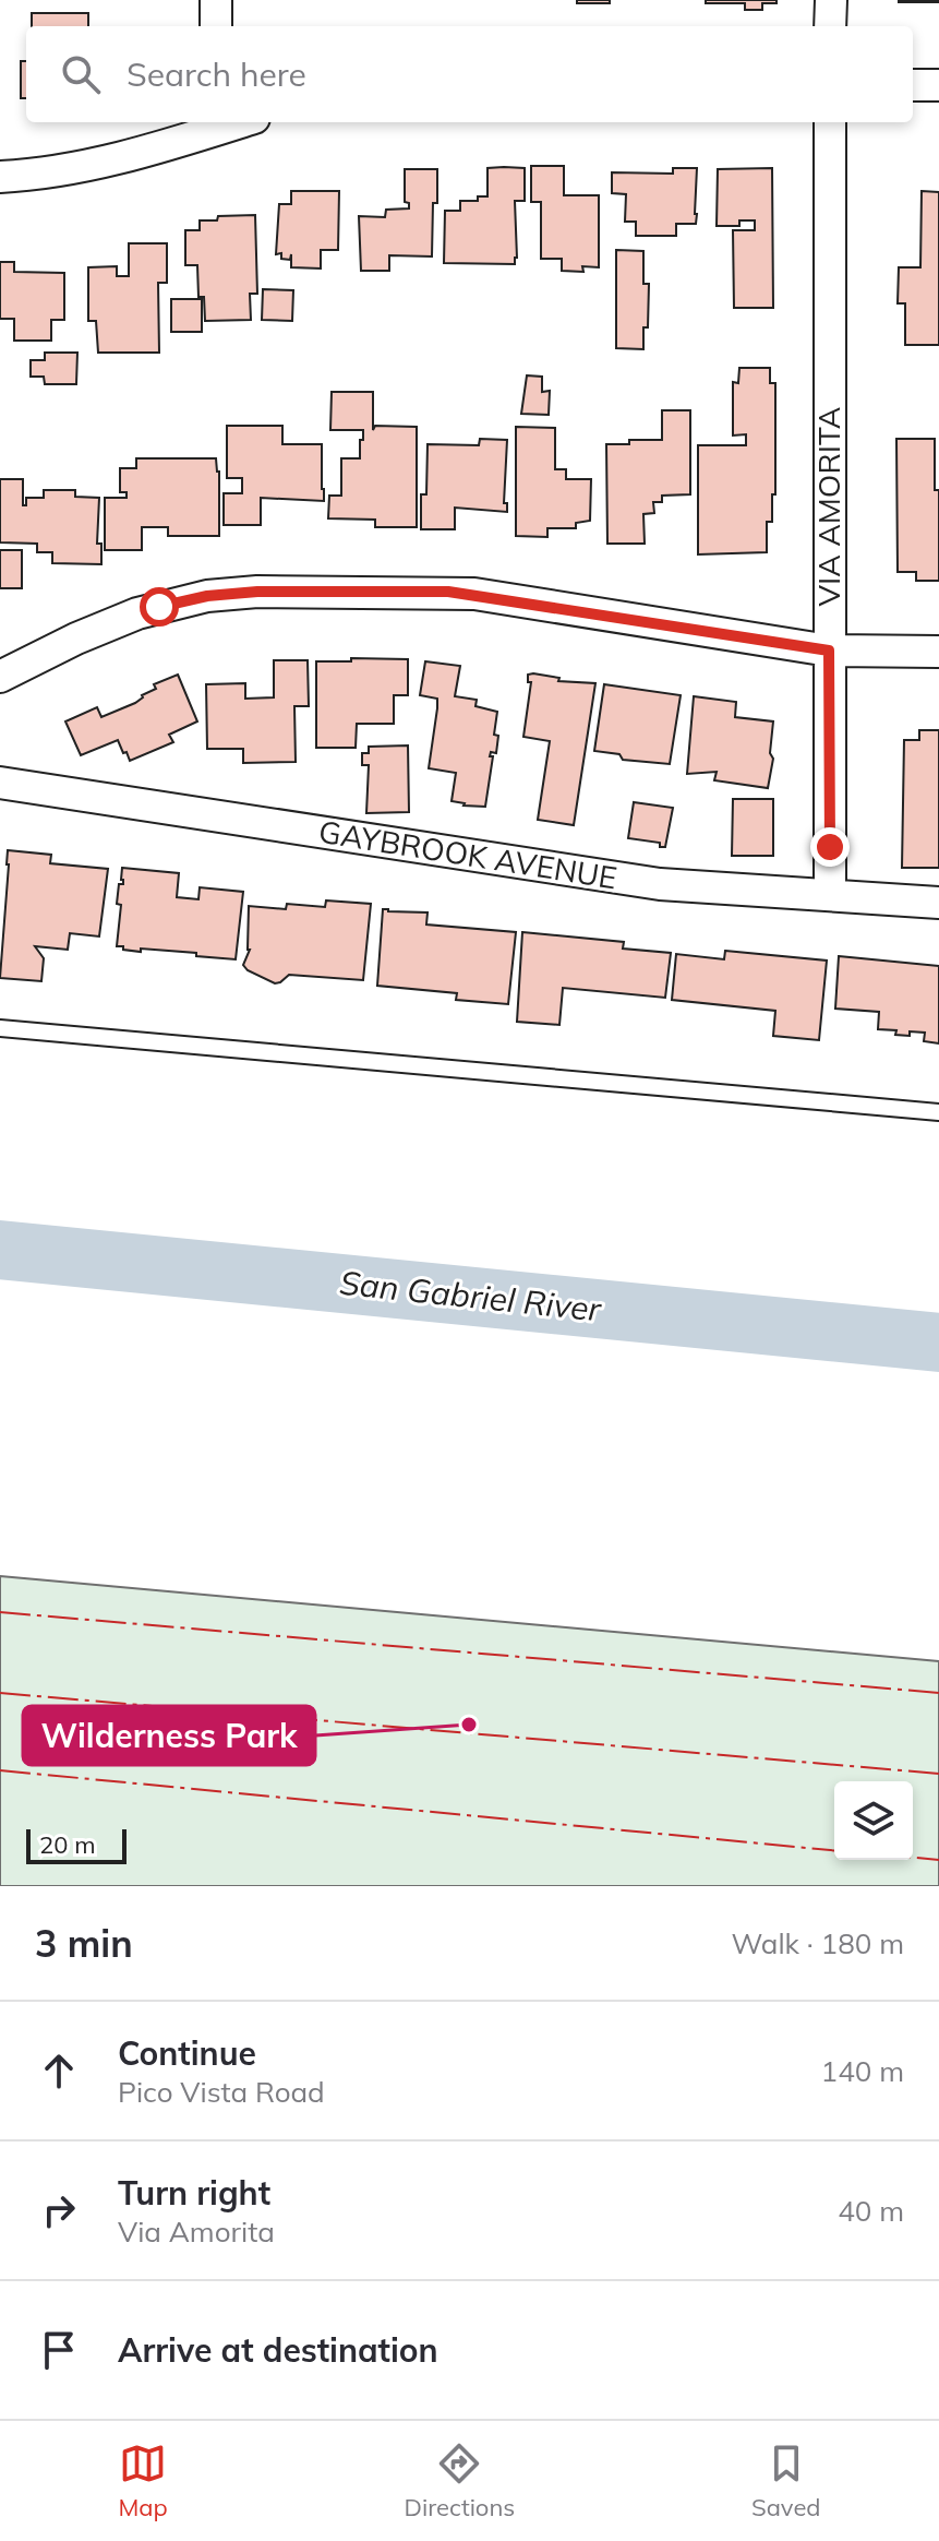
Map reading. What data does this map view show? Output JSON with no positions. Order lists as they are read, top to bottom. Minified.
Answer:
{"streets":{"street":["VIA AMORITA","GAYBROOK AVENUE"]},"crossings":[["VIA AMORITA","GAYBROOK AVENUE"]],"water":["San Gabriel River"],"places":["Wilderness Park"],"scale_bar":"20 m","page":{"search":"Search here","scale":"20 m","heading":["3 min","Walk · 180 m"],"list":[["Continue","Pico Vista Road","140 m"],["Turn right","Via Amorita","40 m"],"Arrive at destination"],"nav":["Map","Directions","Saved"]}}
